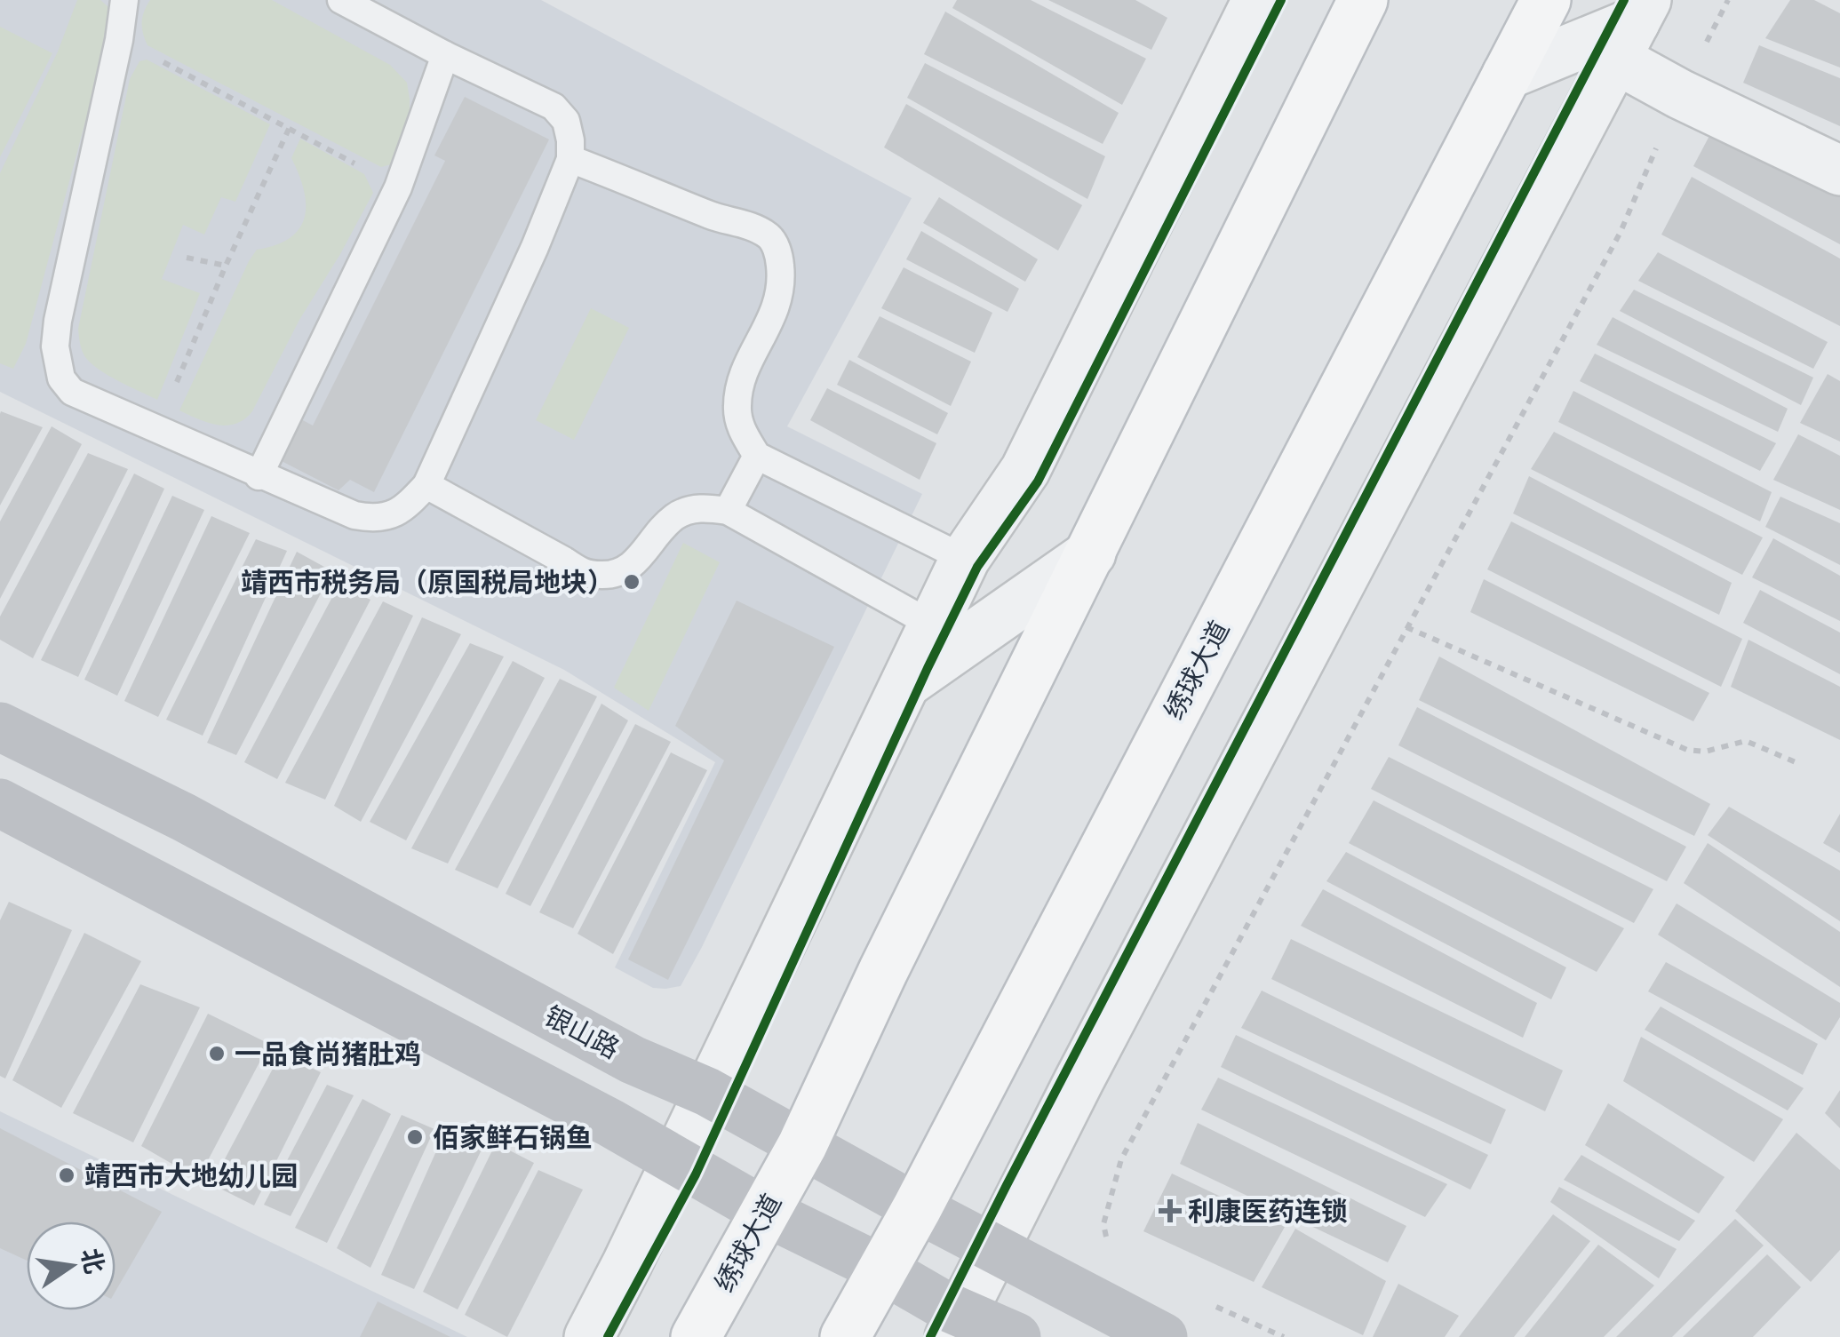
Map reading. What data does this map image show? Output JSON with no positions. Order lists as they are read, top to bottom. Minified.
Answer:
{"streets":{"main road":["绣球大道","银山路"]},"crossings":[["绣球大道","银山路"]],"places":{"other":["靖西市税务局（原国税局地块）","一品食尚猪肚鸡","佰家鲜石锅鱼","靖西市大地幼儿园"],"health":["利康医药连锁"]},"north":"right"}
